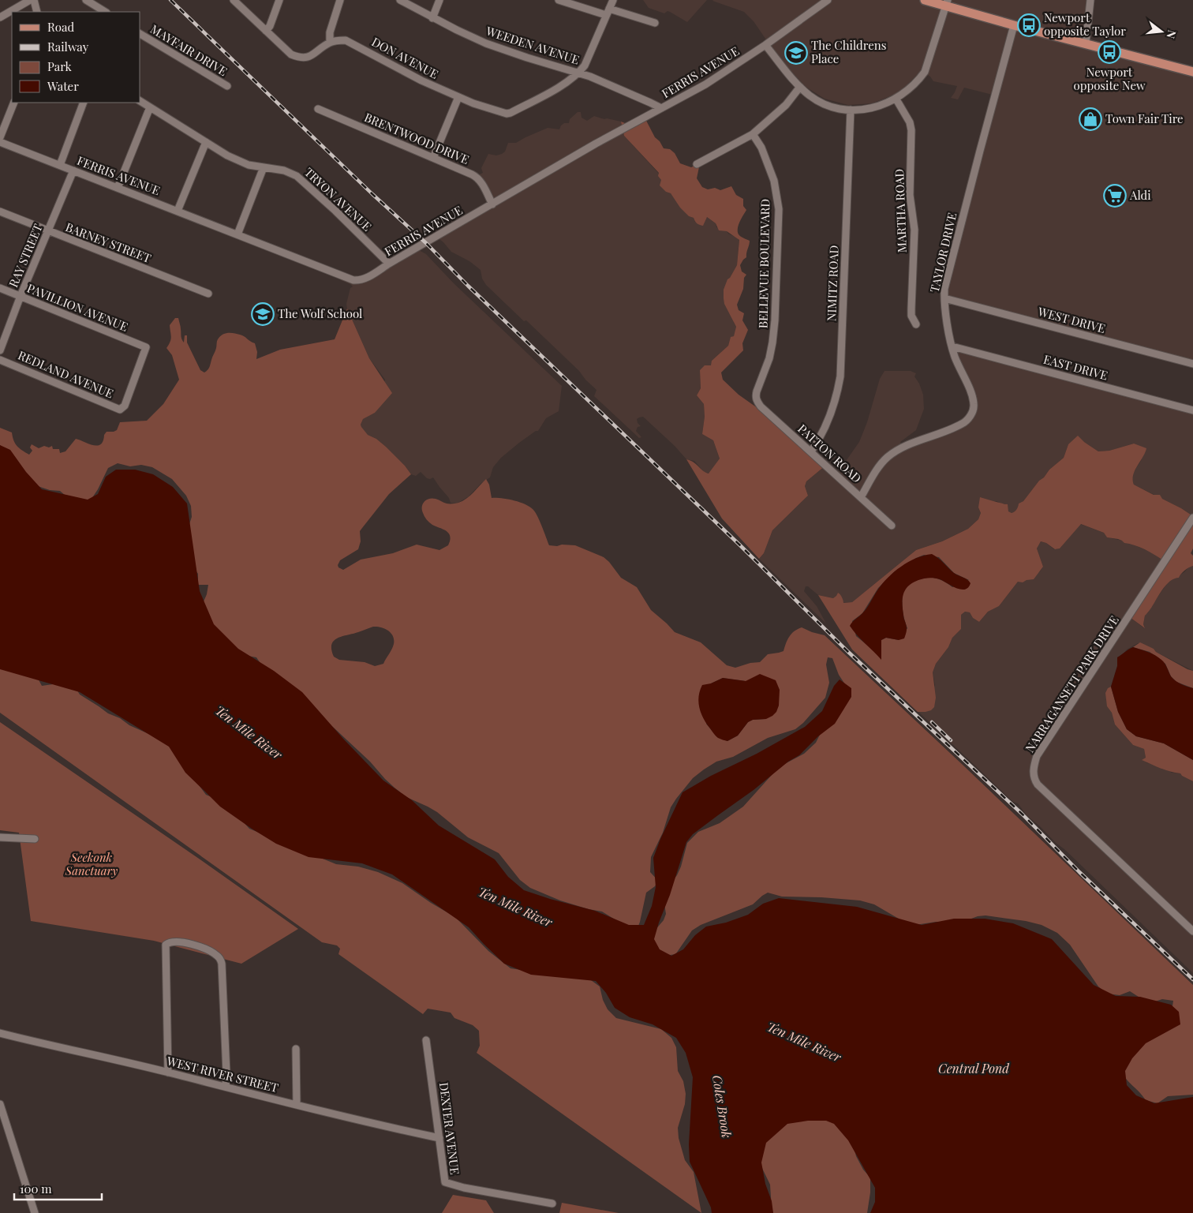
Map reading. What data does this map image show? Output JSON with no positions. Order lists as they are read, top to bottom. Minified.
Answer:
{"streets":{"street":["WEEDEN AVENUE","MAYFAIR DRIVE","DON AVENUE","FERRIS AVENUE","BRENTWOOD DRIVE","TRYON AVENUE","MARTHA ROAD","BARNEY STREET","TAYLOR DRIVE","RAY STREET","BELLEVUE BOULEVARD","NIMITZ ROAD","PAVILLION AVENUE","WEST DRIVE","EAST DRIVE","REDLAND AVENUE","PATTON ROAD","NARRAGANSETT PARK DRIVE","WEST RIVER STREET","DEXTER AVENUE"]},"crossings":[["WEEDEN AVENUE","DON AVENUE"],["WEEDEN AVENUE","FERRIS AVENUE"],["FERRIS AVENUE","BRENTWOOD DRIVE"],["FERRIS AVENUE","TRYON AVENUE"],["FERRIS AVENUE","RAY STREET"],["BARNEY STREET","RAY STREET"],["TAYLOR DRIVE","WEST DRIVE"],["TAYLOR DRIVE","EAST DRIVE"],["TAYLOR DRIVE","PATTON ROAD"],["RAY STREET","PAVILLION AVENUE"],["BELLEVUE BOULEVARD","PATTON ROAD"],["NIMITZ ROAD","PATTON ROAD"],["PAVILLION AVENUE","REDLAND AVENUE"],["WEST RIVER STREET","DEXTER AVENUE"]],"water":["Ten Mile River","Central Pond","Coles Brook"],"parks":["Seekonk Sanctuary"],"places":{"bus stop":["Newport opposite Taylor","Newport opposite New"],"school or university":["The Childrens Place","The Wolf School"],"shop":["Town Fair Tire"],"supermarket":["Aldi"]},"legend":["Road","Railway","Park","Water"],"scale_bar":"100 m","north":"right"}
